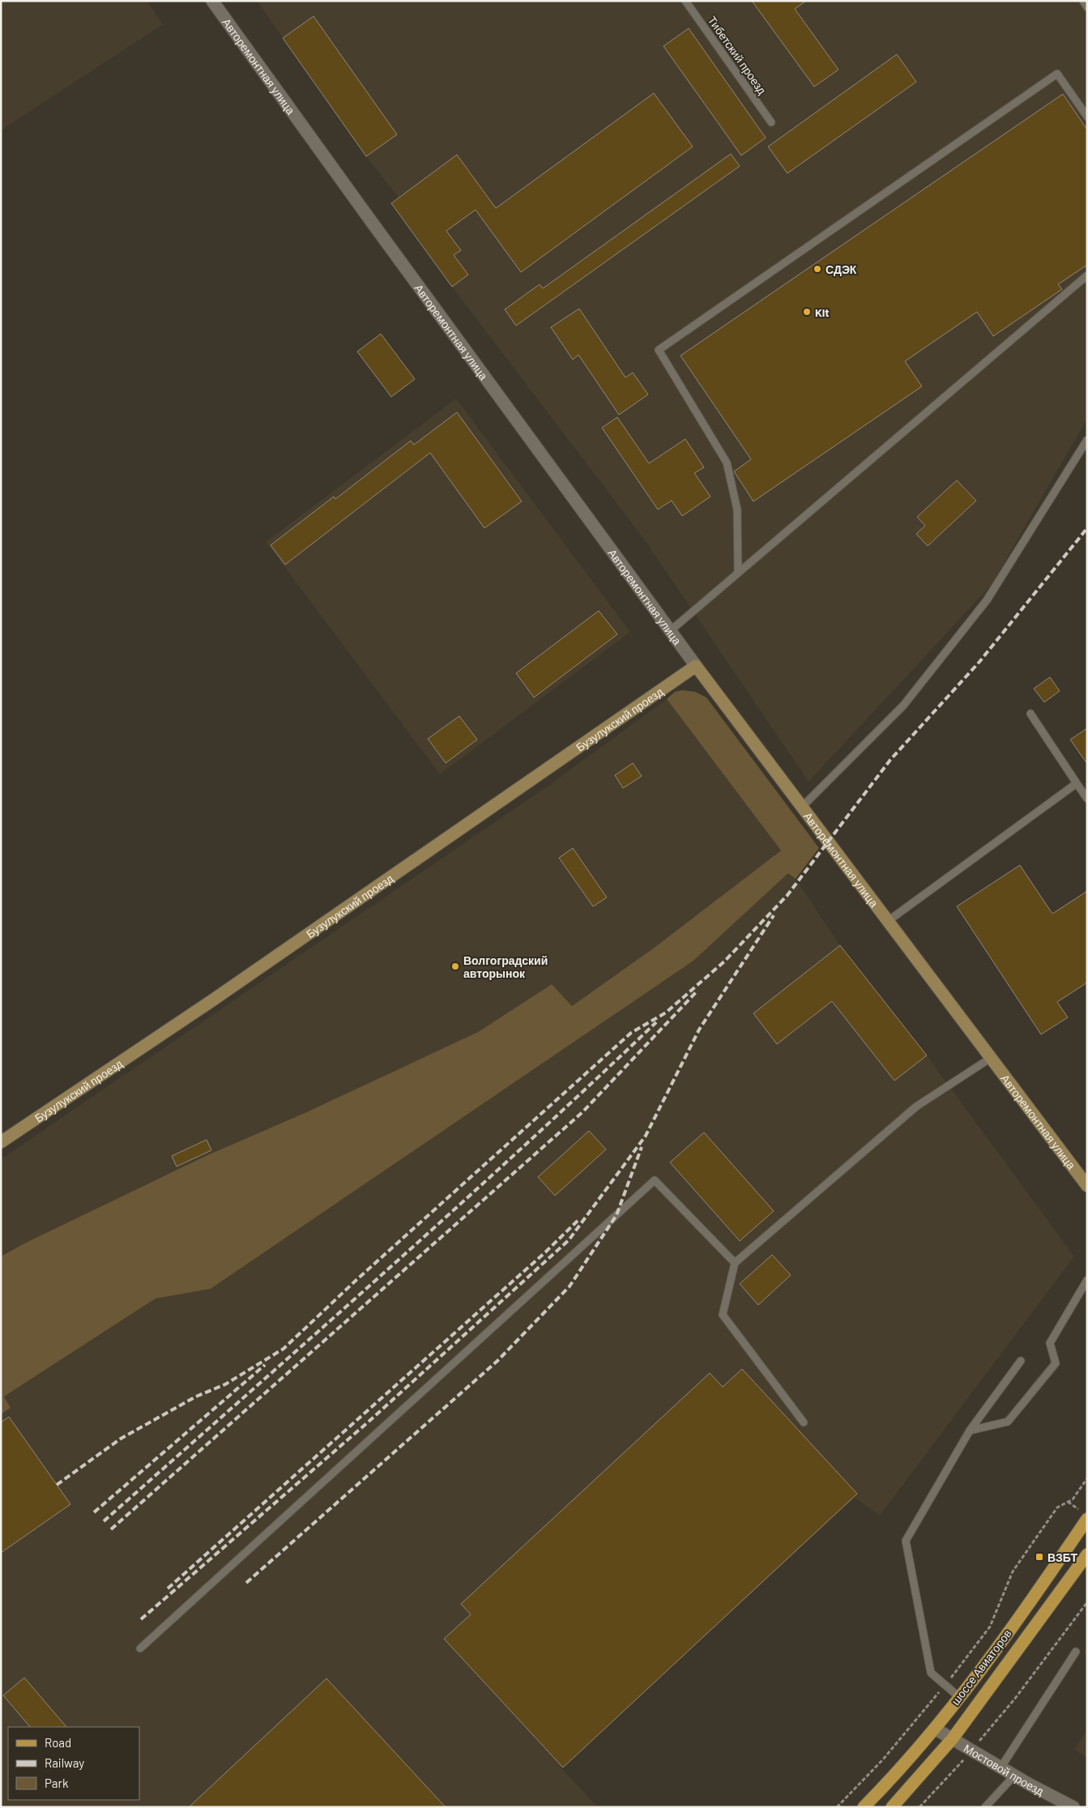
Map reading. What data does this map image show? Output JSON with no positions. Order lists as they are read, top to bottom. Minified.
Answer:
{"streets":{"main road":["Авторемонтная улица","Бузулукский проезд","шоссе Авиаторов"],"street":["Мостовой проезд"],"lane":["Тибетский проезд"]},"crossings":[["Авторемонтная улица","Бузулукский проезд"],["шоссе Авиаторов","Мостовой проезд"]],"places":{"other":["СДЭК","Kit","Волгоградский авторынок"],"transit":["ВЗБТ"]},"legend":["Road","Railway","Park"]}
